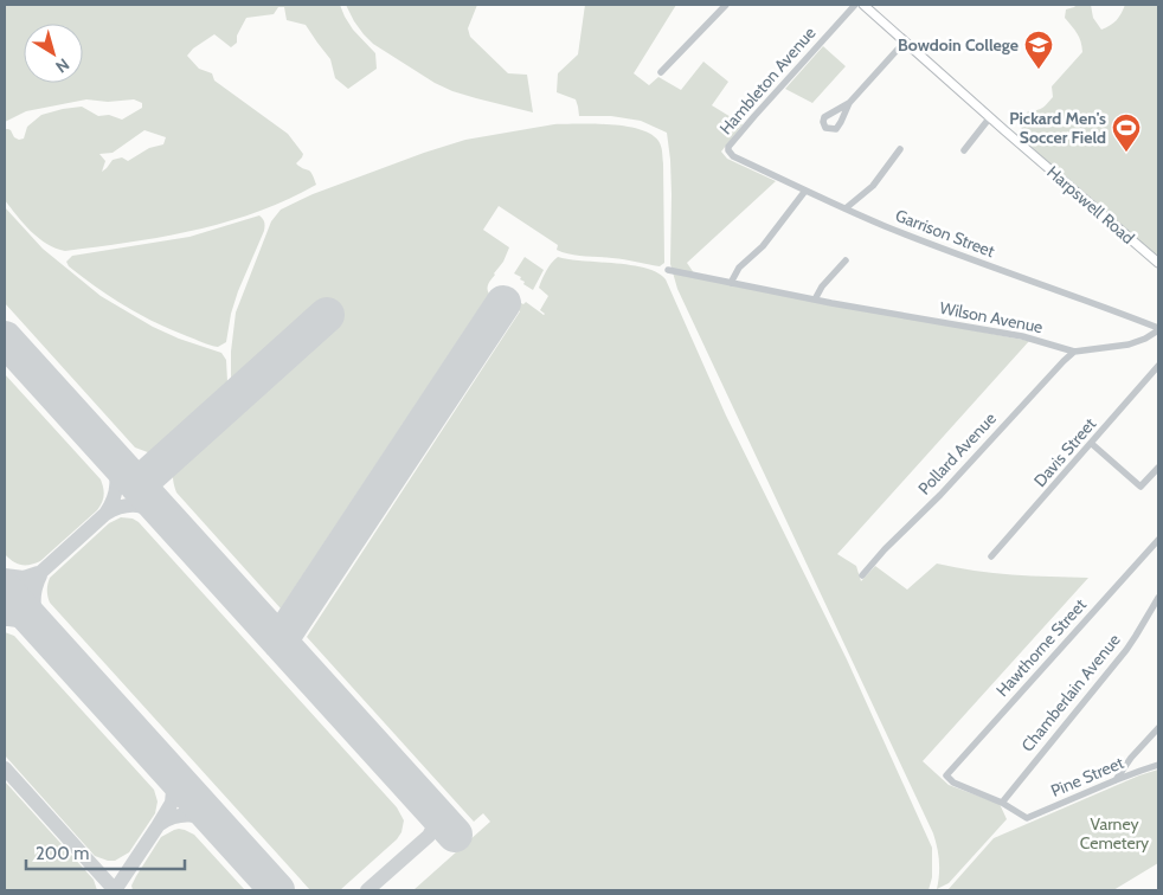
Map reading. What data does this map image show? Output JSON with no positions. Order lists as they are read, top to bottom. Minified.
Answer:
{"streets":{"main road":["Harpswell Road"],"street":["Hambleton Avenue","Garrison Street","Wilson Avenue","Davis Street","Pollard Avenue","Hawthorne Street","Chamberlain Avenue","Pine Street"]},"crossings":[["Hambleton Avenue","Garrison Street"],["Garrison Street","Wilson Avenue"],["Wilson Avenue","Pollard Avenue"],["Hawthorne Street","Chamberlain Avenue"],["Hawthorne Street","Pine Street"],["Chamberlain Avenue","Pine Street"]],"parks":["Varney Cemetery"],"places":{"school or university":["Bowdoin College"],"sports":["Pickard Men's Soccer Field"]},"scale_bar":"200 m","north":"bottom right"}
